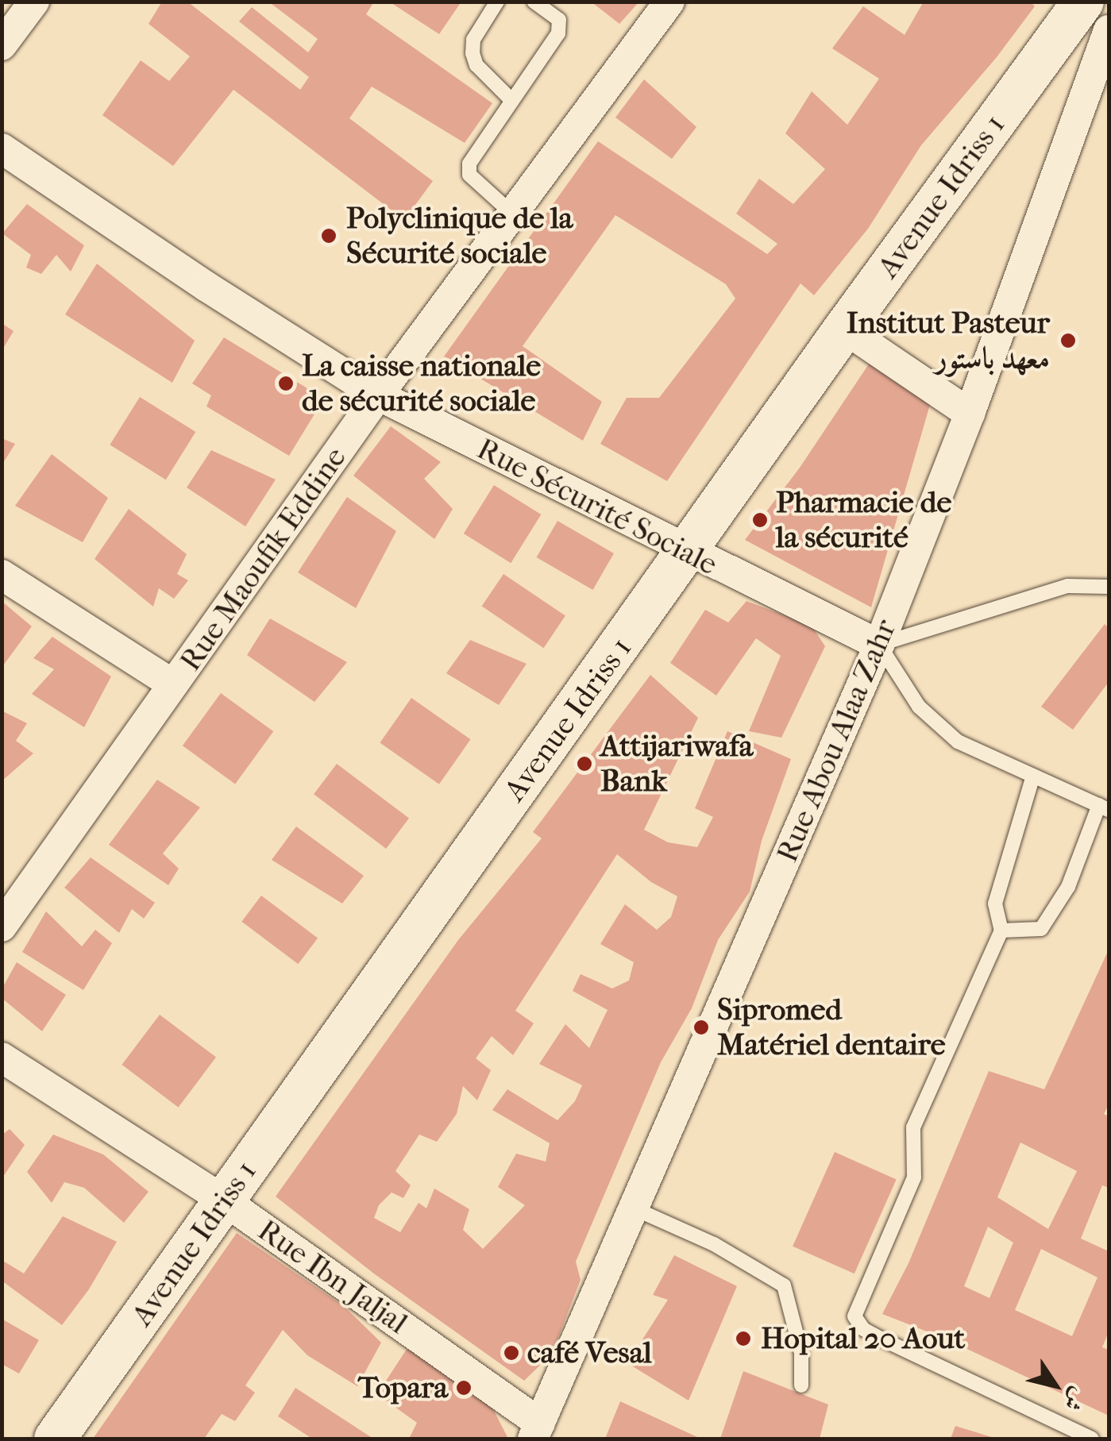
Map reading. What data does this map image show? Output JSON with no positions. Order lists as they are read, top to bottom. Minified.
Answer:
{"streets":{"street":["Avenue Idriss 1","Rue Sécurité Sociale","Rue Maoufik Eddine","Rue Abou Alaa Zahr","Rue Ibn Jaljal"]},"crossings":[["Avenue Idriss 1","Rue Sécurité Sociale"],["Avenue Idriss 1","Rue Ibn Jaljal"],["Rue Sécurité Sociale","Rue Maoufik Eddine"],["Rue Sécurité Sociale","Rue Abou Alaa Zahr"],["Rue Abou Alaa Zahr","Rue Ibn Jaljal"]],"places":["Polyclinique de la Sécurité sociale","Institut Pasteur معهد باستور","La caisse nationale de sécurité sociale","Pharmacie de la sécurité","Attijariwafa Bank","Sipromed Matériel dentaire","Hopital 20 Aout","café Vesal","Topara"],"north":"bottom right"}
